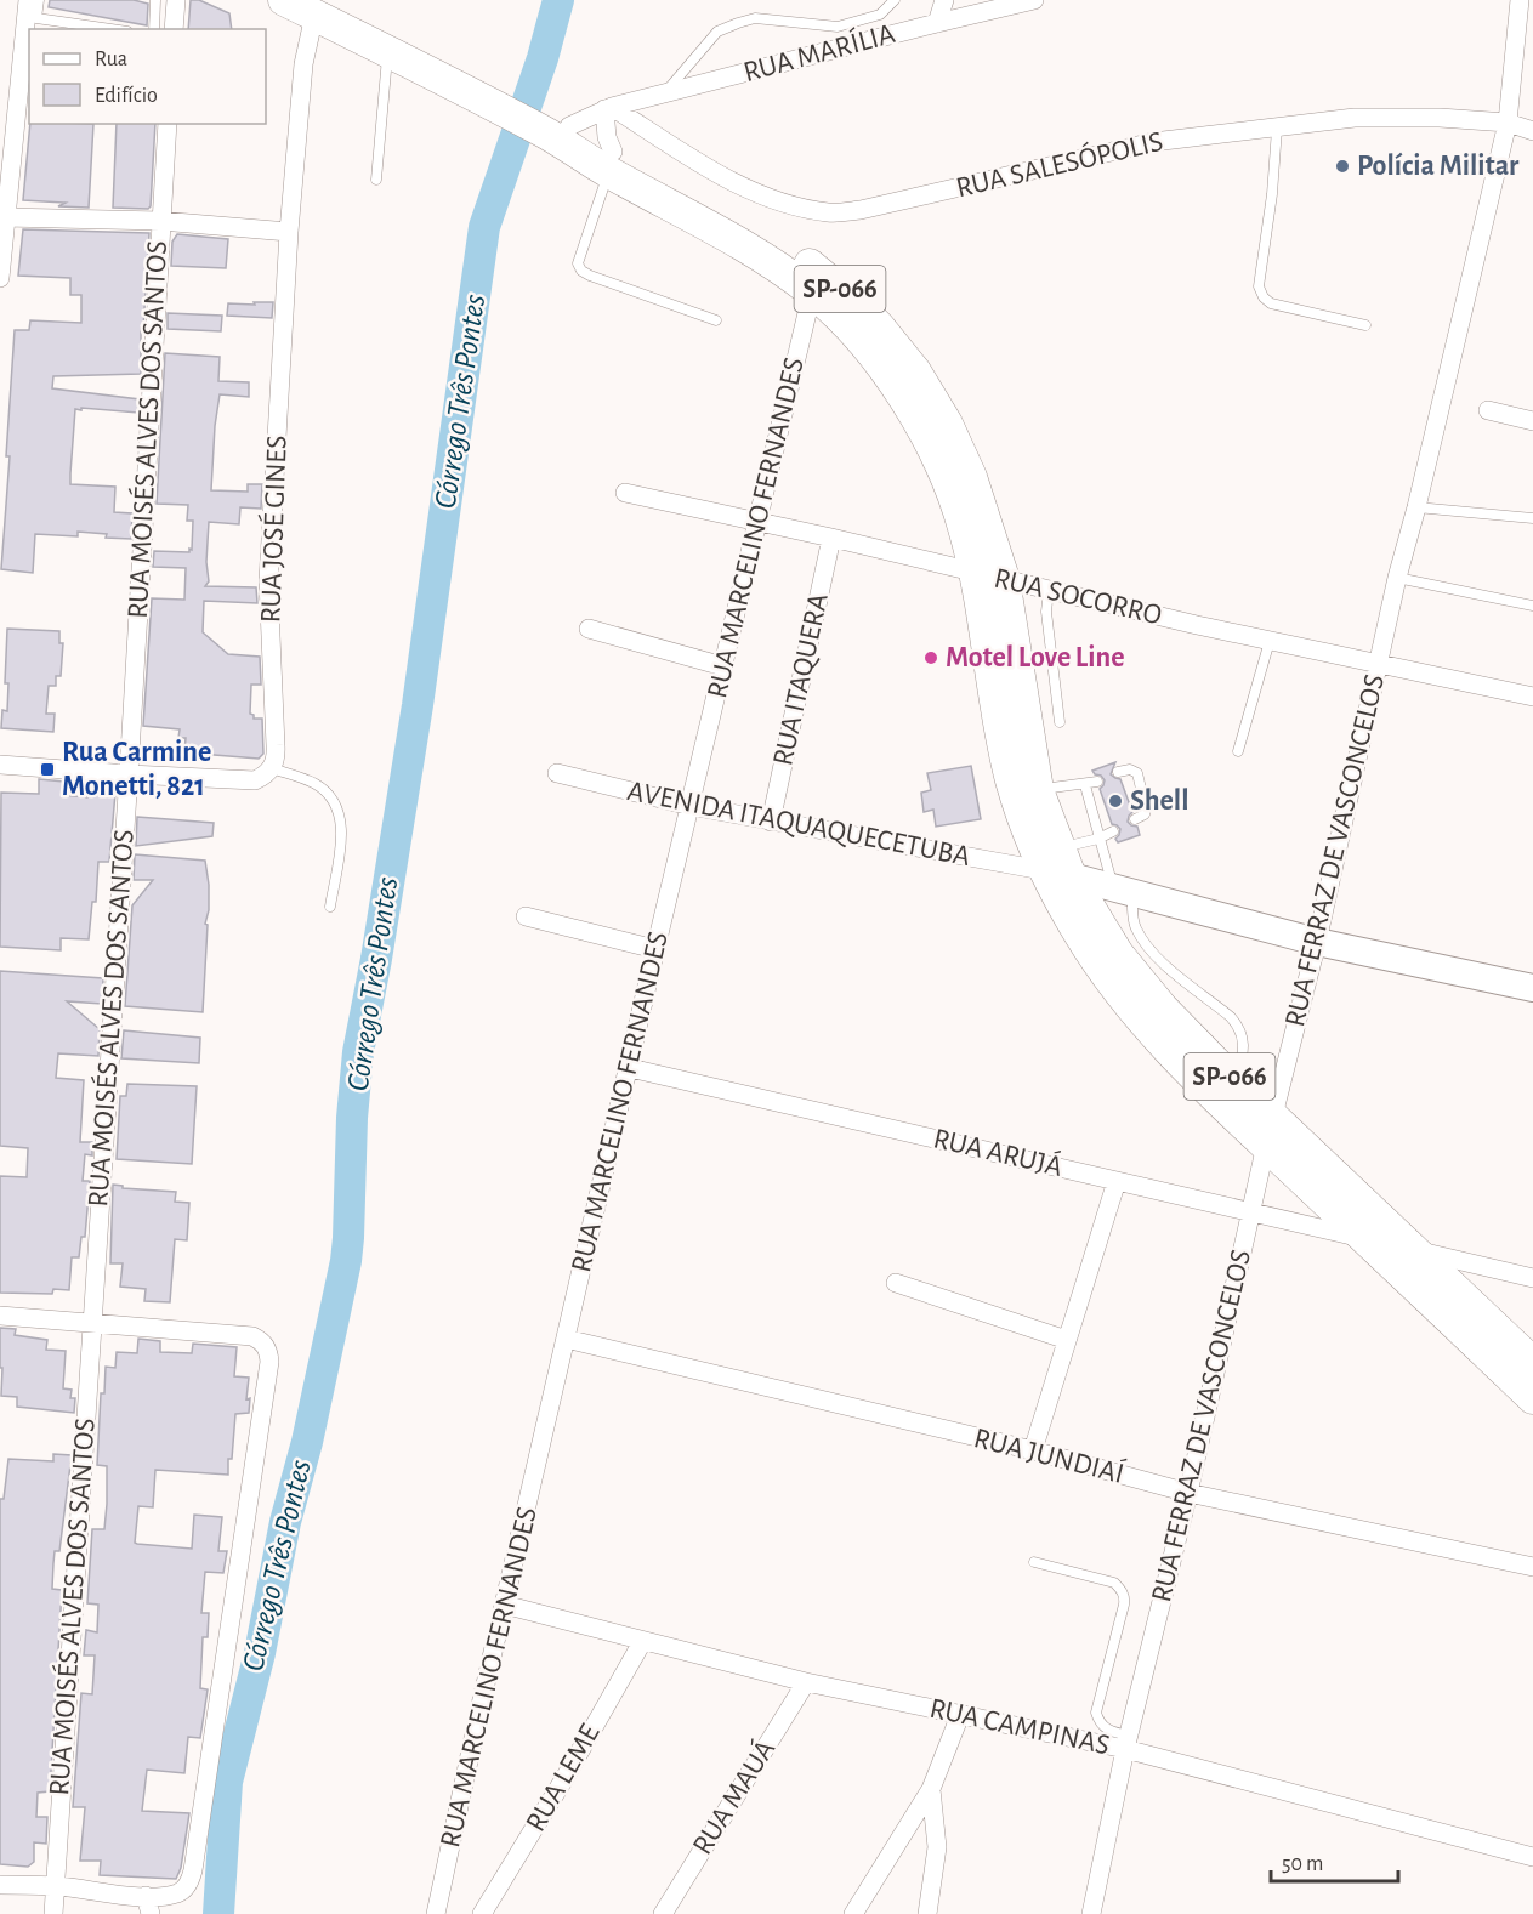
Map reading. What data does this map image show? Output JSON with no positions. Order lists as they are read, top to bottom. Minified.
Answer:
{"streets":{"main road":["SP-066"],"street":["RUA MARÍLIA","RUA SALESÓPOLIS","RUA MOISÉS ALVES DOS SANTOS","RUA MARCELINO FERNANDES","RUA JOSÉ GINES","RUA SOCORRO","RUA ITAQUERA","AVENIDA ITAQUAQUECETUBA","RUA FERRAZ DE VASCONCELOS","RUA ARUJÁ","RUA JUNDIAÍ","RUA CAMPINAS","RUA LEME","RUA MAUÁ"]},"crossings":[["RUA MARÍLIA","RUA SALESÓPOLIS"],["RUA MARÍLIA","SP-066"],["RUA SALESÓPOLIS","RUA FERRAZ DE VASCONCELOS"],["SP-066","RUA MARCELINO FERNANDES"],["SP-066","RUA SOCORRO"],["SP-066","AVENIDA ITAQUAQUECETUBA"],["SP-066","RUA FERRAZ DE VASCONCELOS"],["SP-066","RUA ARUJÁ"],["RUA MARCELINO FERNANDES","RUA SOCORRO"],["RUA MARCELINO FERNANDES","AVENIDA ITAQUAQUECETUBA"],["RUA MARCELINO FERNANDES","RUA ARUJÁ"],["RUA MARCELINO FERNANDES","RUA JUNDIAÍ"],["RUA MARCELINO FERNANDES","RUA CAMPINAS"],["RUA SOCORRO","RUA ITAQUERA"],["RUA SOCORRO","RUA FERRAZ DE VASCONCELOS"],["RUA ITAQUERA","AVENIDA ITAQUAQUECETUBA"],["AVENIDA ITAQUAQUECETUBA","RUA FERRAZ DE VASCONCELOS"],["RUA FERRAZ DE VASCONCELOS","RUA ARUJÁ"],["RUA FERRAZ DE VASCONCELOS","RUA JUNDIAÍ"],["RUA FERRAZ DE VASCONCELOS","RUA CAMPINAS"],["RUA CAMPINAS","RUA LEME"],["RUA CAMPINAS","RUA MAUÁ"]],"water":["Córrego Três Pontes"],"places":{"other":["Polícia Militar","Motel Love Line","Shell"],"transit":["Rua Carmine Monetti, 821"]},"legend":["Rua","Edifício"],"scale_bar":"50 m"}
